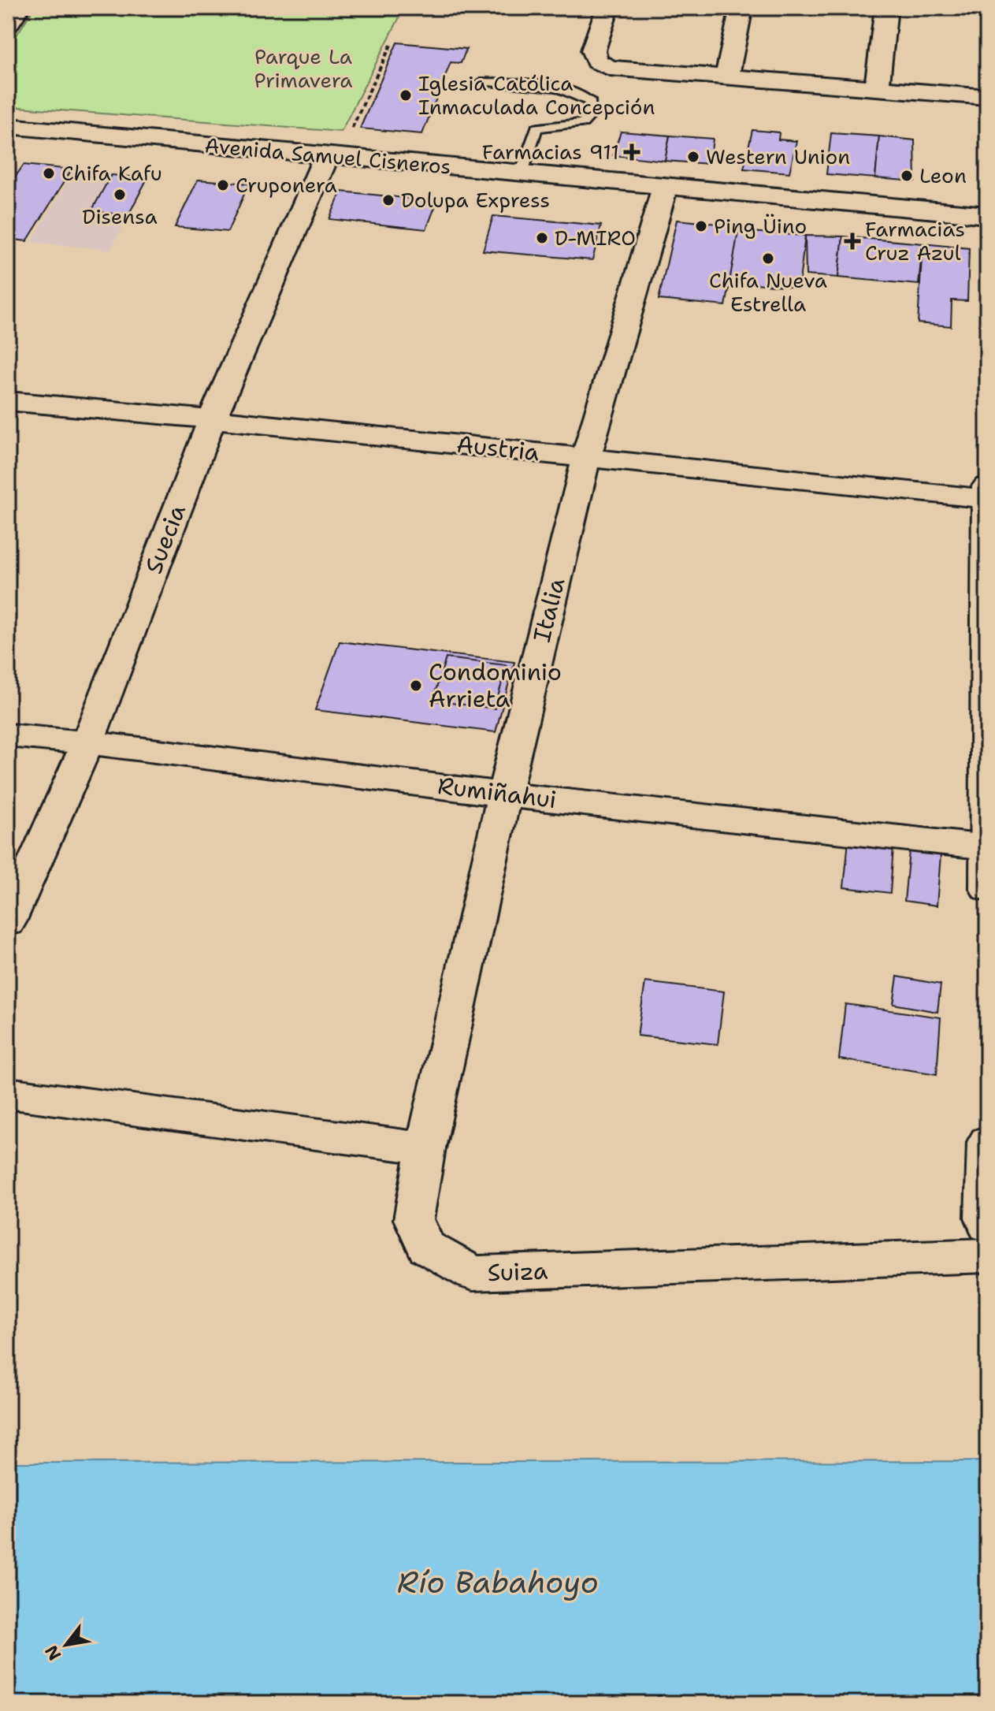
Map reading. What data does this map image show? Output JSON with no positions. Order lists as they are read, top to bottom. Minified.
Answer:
{"streets":{"street":["Avenida Samuel Cisneros","Austria","Suecia","Italia","Rumiñahui","Suiza"]},"crossings":[["Avenida Samuel Cisneros","Suecia"],["Avenida Samuel Cisneros","Italia"],["Austria","Suecia"],["Austria","Italia"],["Suecia","Rumiñahui"],["Italia","Rumiñahui"],["Italia","Suiza"]],"water":["Río Babahoyo"],"parks":["Parque La Primavera"],"places":{"other":["Iglesia Católica Inmaculada Concepción","Western Union","Chifa Kafu","Leon","Cruponera","Disensa","Dolupa Express","Ping Üino","D-MIRO","Chifa Nueva Estrella","Condominio Arrieta"],"health":["Farmacias 911","Farmacias Cruz Azul"]},"north":"bottom left"}
